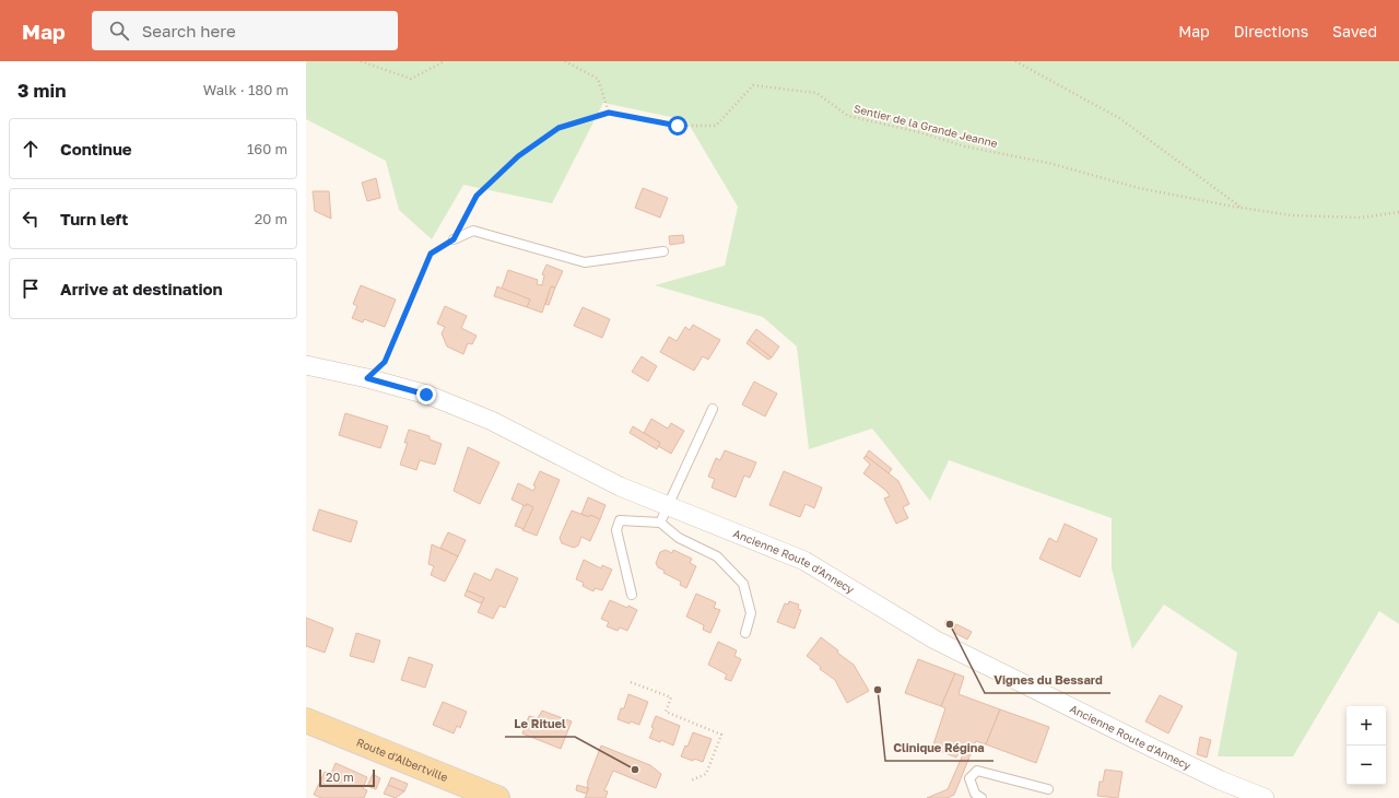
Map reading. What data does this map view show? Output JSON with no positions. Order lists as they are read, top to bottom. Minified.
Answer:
{"streets":{"main road":["Route d'Albertville"],"street":["Ancienne Route d'Annecy"],"path":["Sentier de la Grande Jeanne"]},"places":["Vignes du Bessard","Clinique Régina","Le Rituel"],"scale_bar":"20 m","page":{"header":"Map","search":"Search here","nav":["Map","Directions","Saved"],"heading":["3 min","Walk · 180 m"],"list":[["Continue","160 m"],["Turn left","20 m"],"Arrive at destination"],"map_buttons":["+","−"],"scale":"20 m"}}
